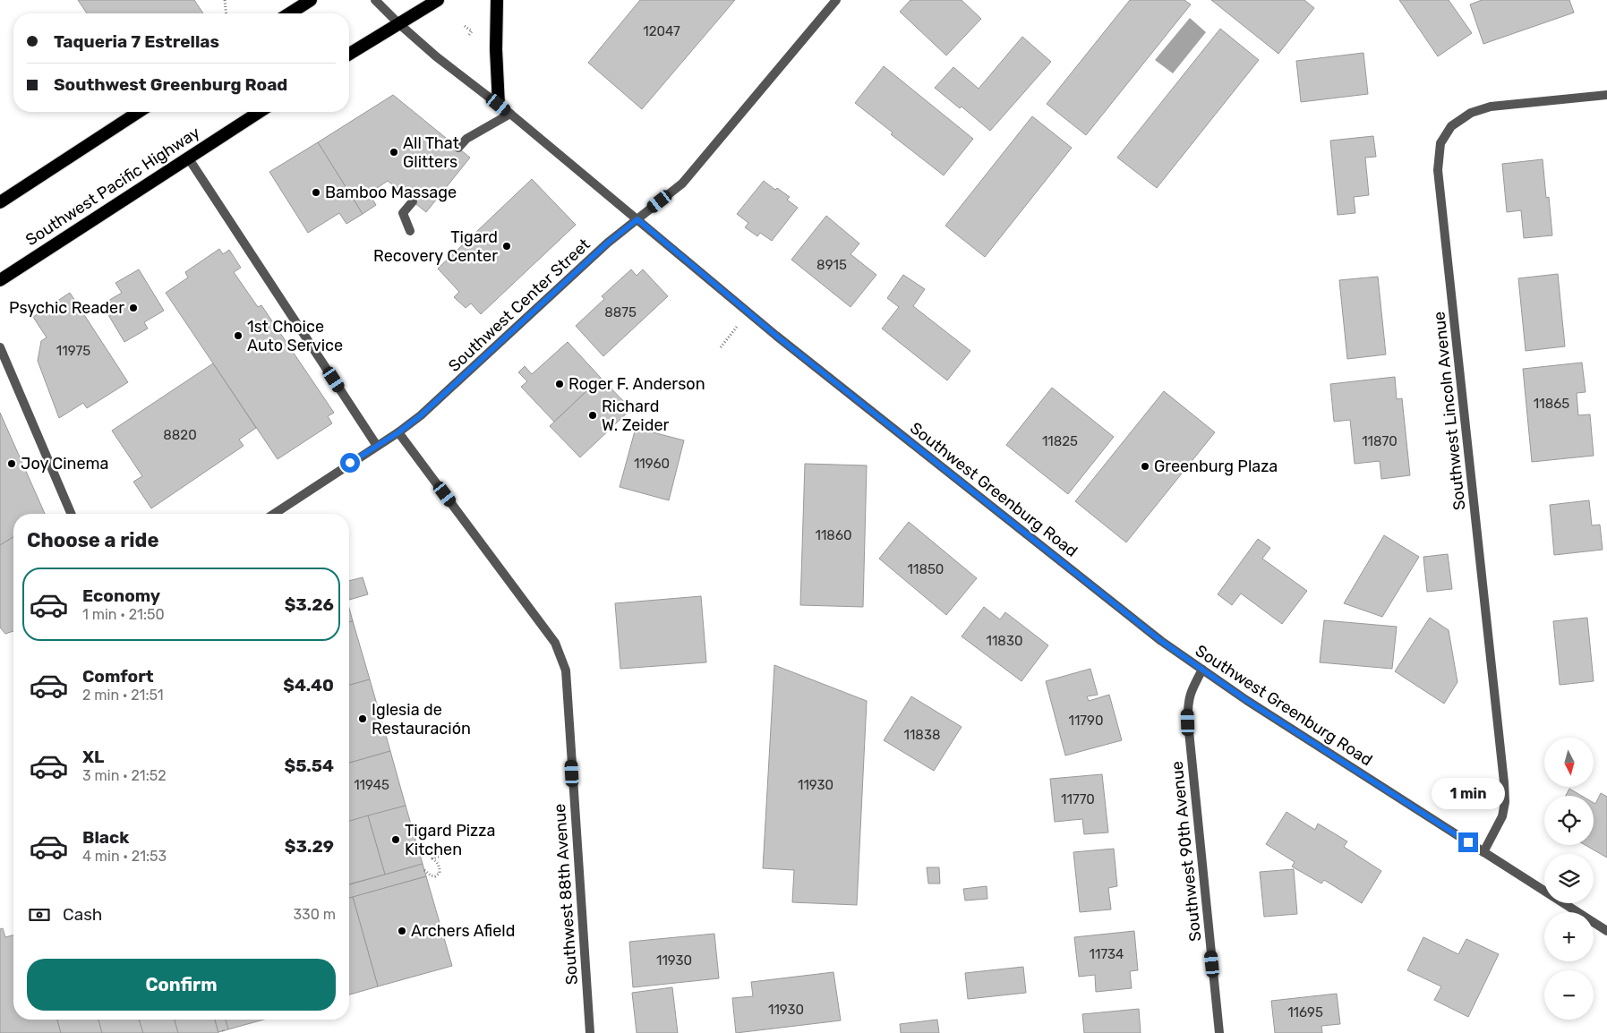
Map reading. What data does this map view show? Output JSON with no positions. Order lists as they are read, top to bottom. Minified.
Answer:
{"streets":{"highway":["Southwest Pacific Highway"],"street":["Southwest Center Street","Southwest Lincoln Avenue","Southwest Greenburg Road","Southwest 90th Avenue","Southwest 88th Avenue"]},"crossings":[["Southwest Center Street","Southwest Greenburg Road"],["Southwest Center Street","Southwest 88th Avenue"],["Southwest Lincoln Avenue","Southwest Greenburg Road"],["Southwest Greenburg Road","Southwest 90th Avenue"]],"places":["All That Glitters","Bamboo Massage","Tigard Recovery Center","Psychic Reader","1st Choice Auto Service","Roger F. Anderson","Richard W. Zeider","Joy Cinema","Greenburg Plaza","Iglesia de Restauración","Tigard Pizza Kitchen","Archers Afield"],"house_numbers":["12047","8915","8875","11975","11865","8820","11825","11870","11960","11860","11850","11830","11790","11838","11945","11930","11770","11734","11930","11930","11695"],"north":"bottom","page":{"banner":["Taqueria 7 Estrellas","Southwest Greenburg Road"],"heading":"Choose a ride","list":[{"name":"Economy","note":"1 min · 21:50","value":"$3.26"},{"name":"Comfort","note":"2 min · 21:51","value":"$4.40"},{"name":"XL","note":"3 min · 21:52","value":"$5.54"},{"name":"Black","note":"4 min · 21:53","value":"$3.29"}],"map_buttons":["+","−"],"bubble":"1 min","pay":["Cash","330 m"],"buttons":"Confirm"}}
